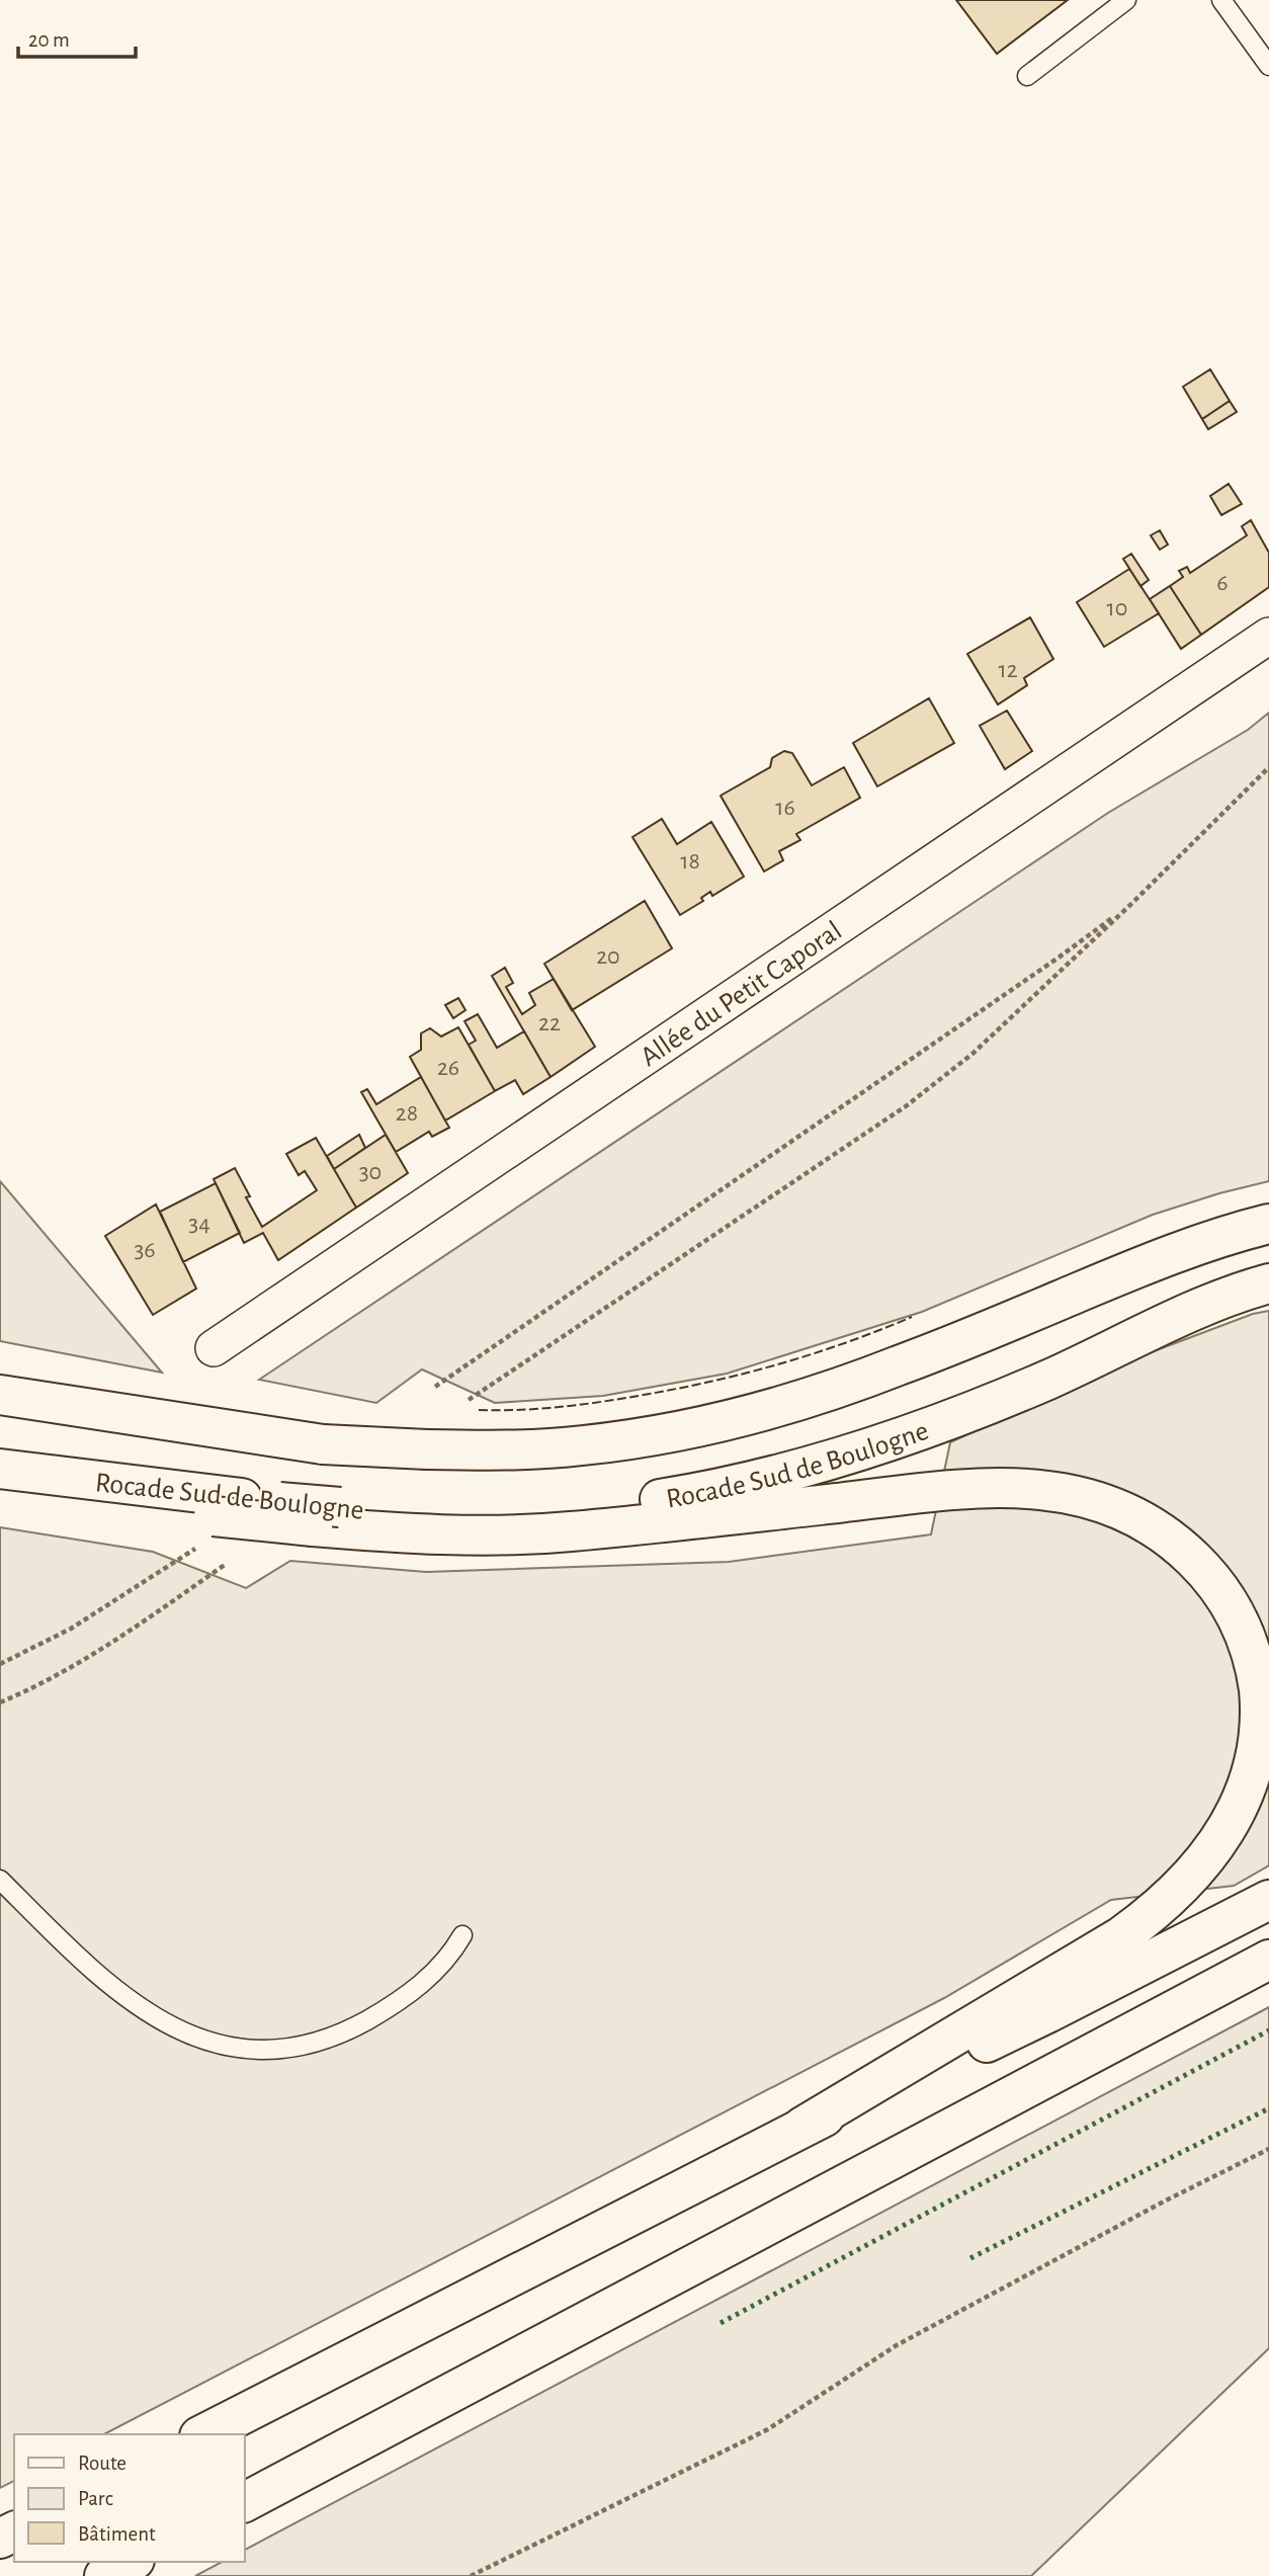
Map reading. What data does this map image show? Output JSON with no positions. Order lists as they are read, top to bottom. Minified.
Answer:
{"streets":{"highway":["Rocade Sud de Boulogne"],"street":["Allée du Petit Caporal"]},"house_numbers":["6","10","12","16","18","20","22","26","28","30","34","36"],"legend":["Route","Parc","Bâtiment"],"scale_bar":"20 m"}
